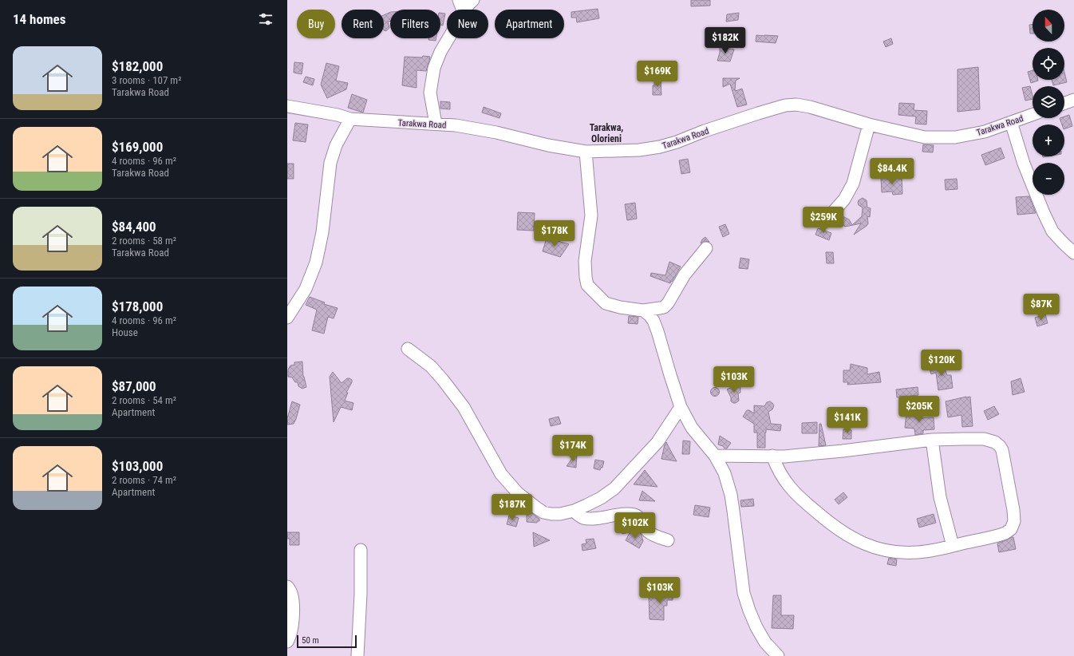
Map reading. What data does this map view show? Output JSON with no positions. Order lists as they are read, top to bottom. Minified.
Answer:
{"streets":{"street":["Tarakwa Road"]},"districts":["Tarakwa, Olorieni"],"scale_bar":"50 m","north":"top","page":{"heading":"14 homes","map_buttons":["+","−"],"chip":["Buy","Rent","Filters","New","Apartment"],"price":["$182K","$169K","$84.4K","$259K","$178K","$87K","$120K","$103K","$205K","$141K","$174K","$187K","$102K","$103K"],"list":[{"name":"$182,000","note":"3 rooms · 107 m² · Tarakwa Road"},{"name":"$169,000","note":"4 rooms · 96 m² · Tarakwa Road"},{"name":"$84,400","note":"2 rooms · 58 m² · Tarakwa Road"},{"name":"$178,000","note":"4 rooms · 96 m² · House"},{"name":"$87,000","note":"2 rooms · 54 m² · Apartment"},{"name":"$103,000","note":"2 rooms · 74 m² · Apartment"}],"scale":"50 m"}}
